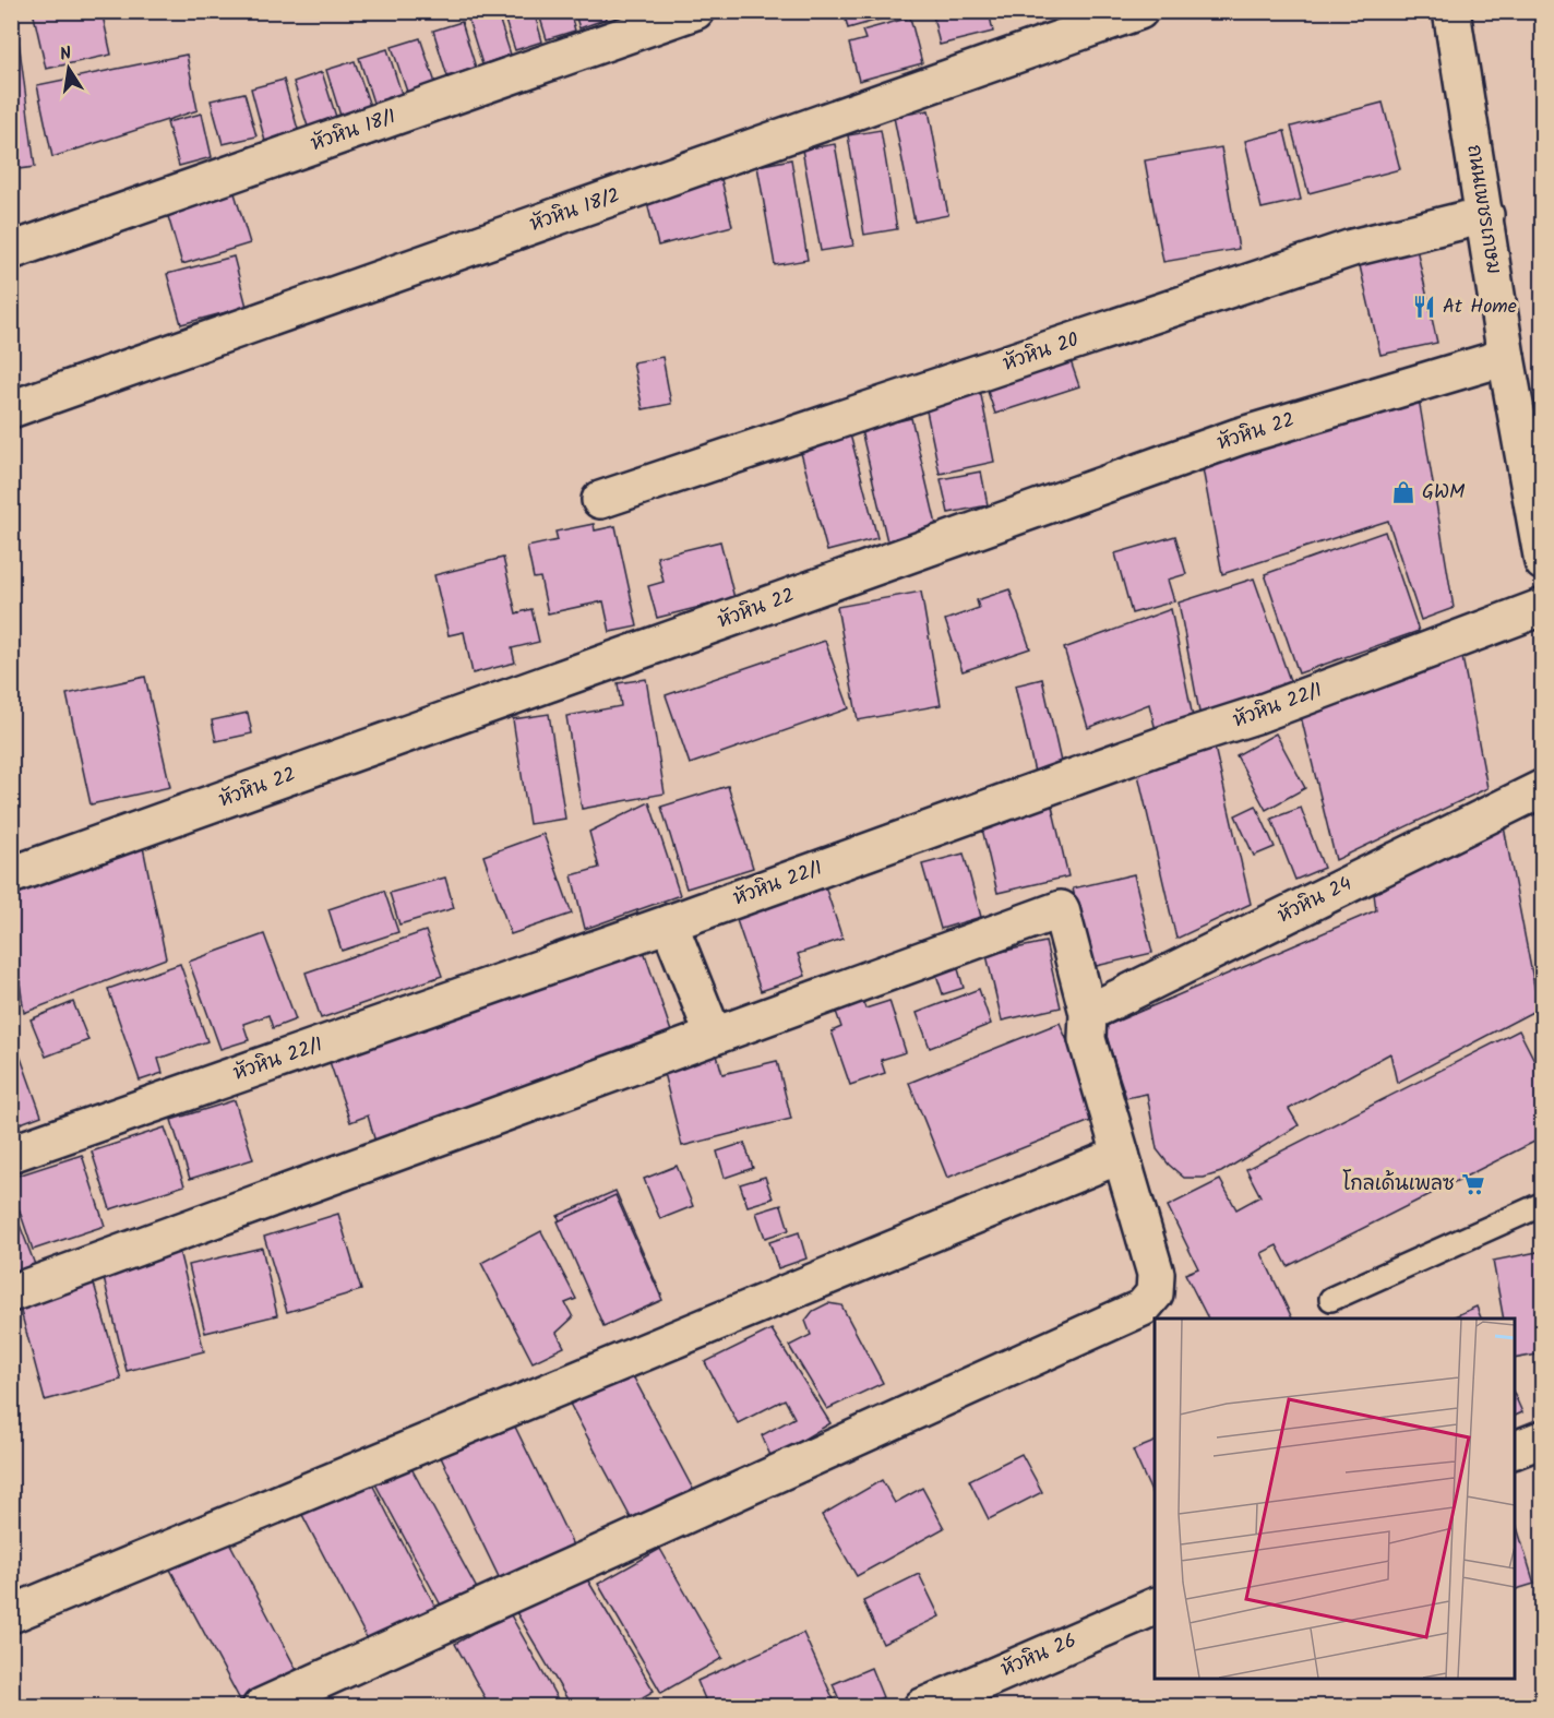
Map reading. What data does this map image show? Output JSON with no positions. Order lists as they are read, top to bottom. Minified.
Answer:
{"streets":{"street":["หัวหิน 18/1","ถนนเพชรเกษม","หัวหิน 18/2","หัวหิน 20","หัวหิน 22","หัวหิน 22/1","หัวหิน 24","หัวหิน 26"]},"crossings":[["ถนนเพชรเกษม","หัวหิน 20"],["ถนนเพชรเกษม","หัวหิน 22"]],"places":{"restaurant":["At Home"],"shop":["GWM"],"supermarket":["โกลเด้นเพลซ"]},"north":"top"}
